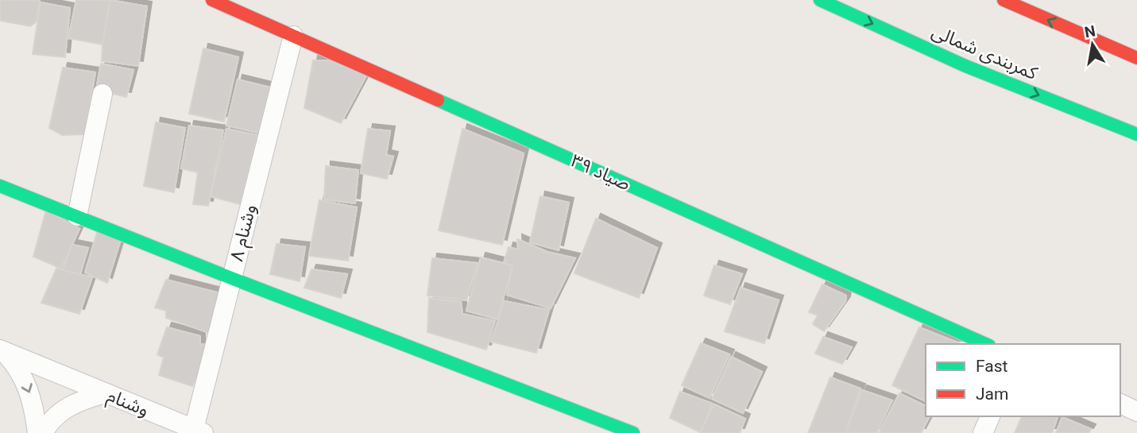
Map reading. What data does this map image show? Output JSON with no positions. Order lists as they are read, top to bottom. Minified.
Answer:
{"streets":{"main road":["کمربندی شمالی","صیاد ۳۹"],"street":["وشنام ۸","وشنام"]},"crossings":[["صیاد ۳۹","وشنام ۸"],["وشنام ۸","وشنام"]],"legend":["Fast","Jam"],"north":"top"}
